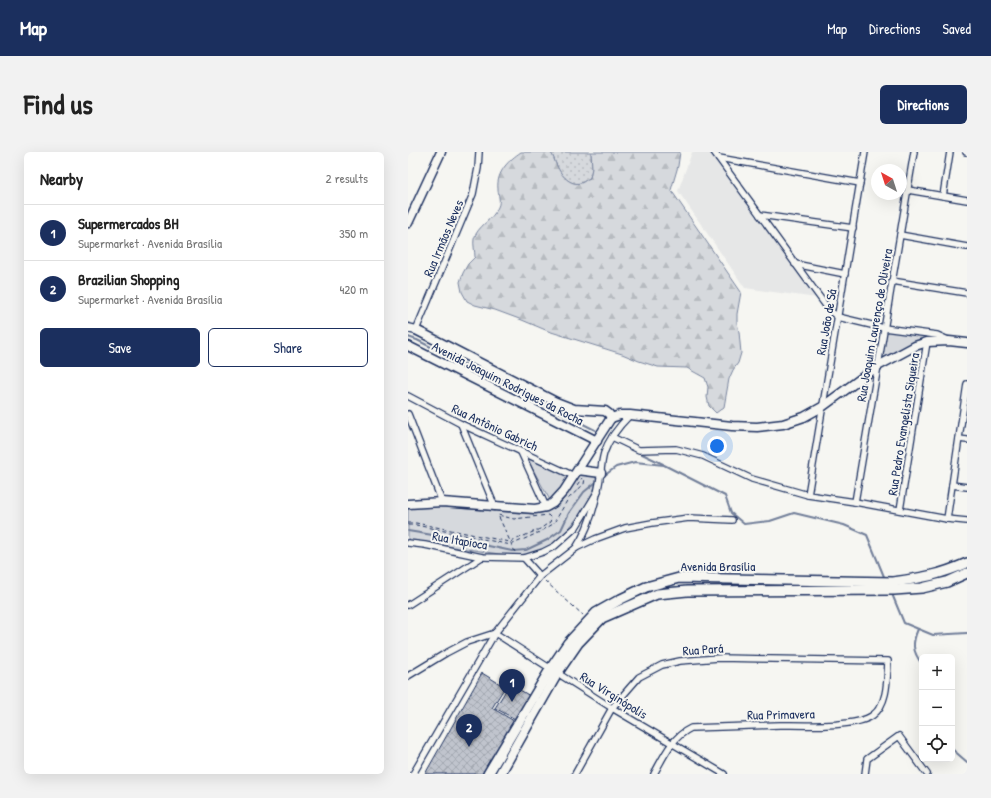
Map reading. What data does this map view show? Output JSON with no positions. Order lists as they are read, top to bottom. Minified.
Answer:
{"streets":{"main road":["Avenida Brasília"],"street":["Rua Irmãos Neves","Rua João de Sá","Rua Joaquim Lourenço de Oliveira","Avenida Joaquim Rodrigues da Rocha","Rua Pedro Evangelista Siqueira","Rua Antônio Gabrich","Rua Itapioca","Rua Pará","Rua Virginópolis","Rua Primavera"]},"crossings":[["Rua Irmãos Neves","Avenida Joaquim Rodrigues da Rocha"],["Avenida Brasília","Rua Virginópolis"],["Rua Pará","Rua Virginópolis"],["Rua Pará","Rua Primavera"],["Rua Virginópolis","Rua Primavera"]],"north":"top left","page":{"header":"Map","nav":["Map","Directions","Saved"],"title":"Find us","buttons":["Directions",["Save","Share"]],"heading":["Nearby","2 results"],"list":[{"mark":"1","name":"Supermercados BH","note":"Supermarket · Avenida Brasília","value":"350 m"},{"mark":"2","name":"Brazilian Shopping","note":"Supermarket · Avenida Brasília","value":"420 m"}],"map_buttons":["+","−"],"pins":["1","2"]}}
